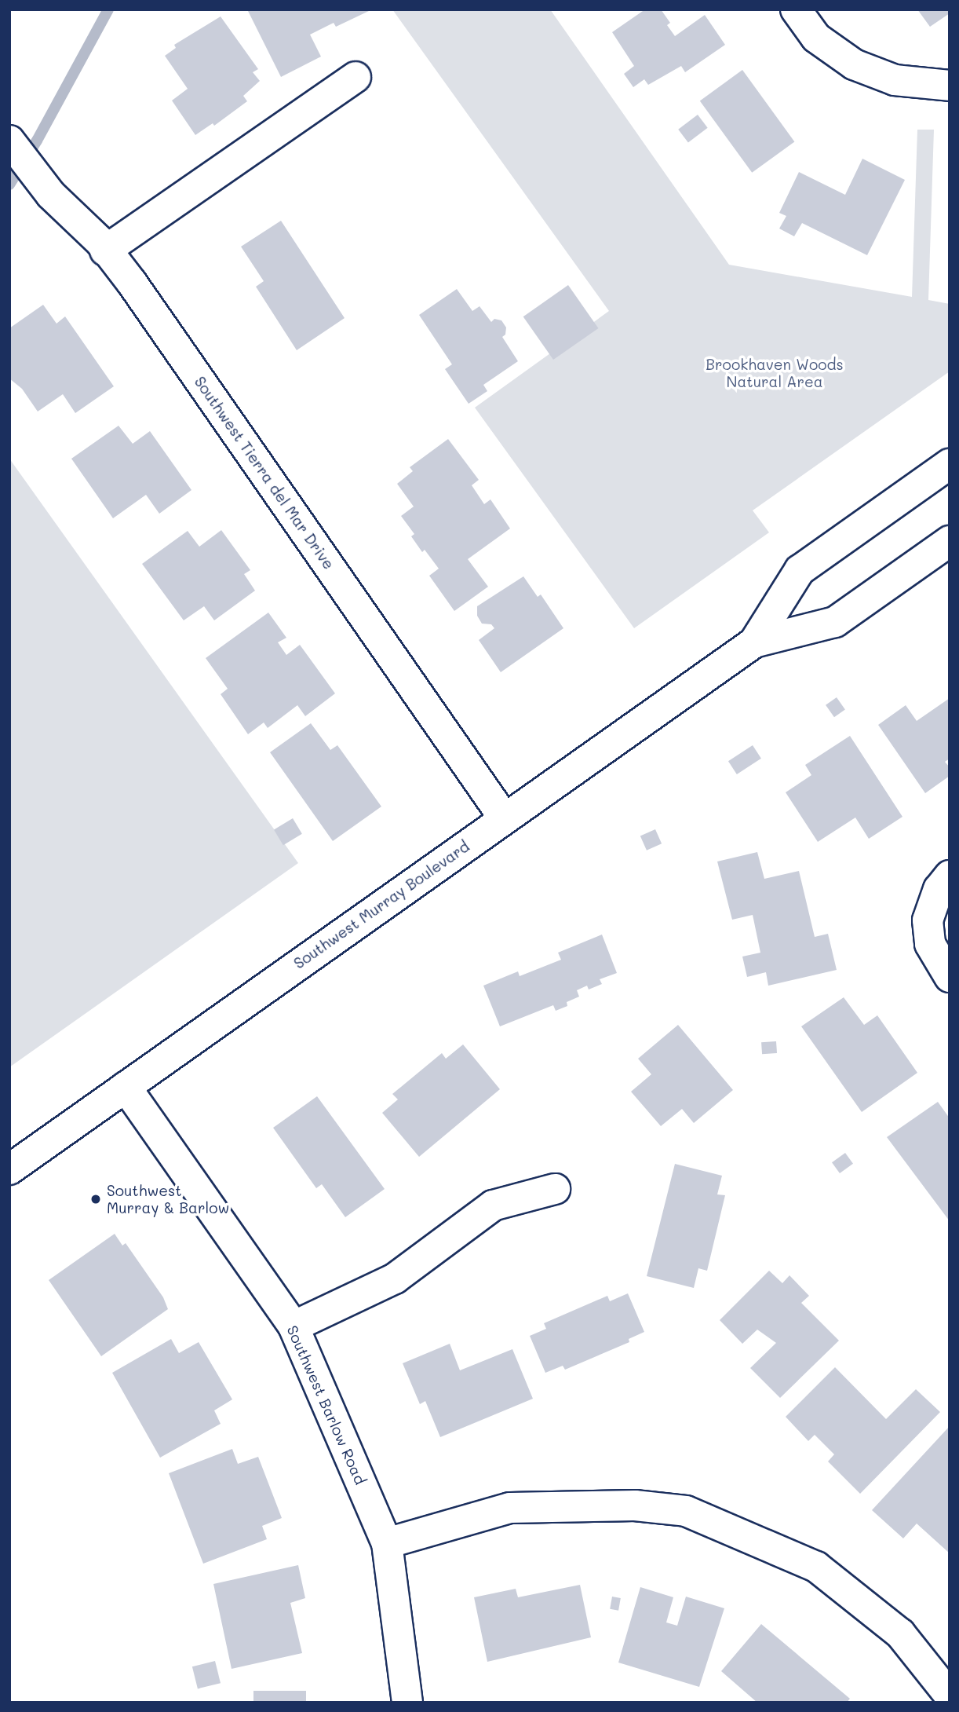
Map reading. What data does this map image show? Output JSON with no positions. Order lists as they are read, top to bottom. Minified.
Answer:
{"streets":{"street":["Southwest Tierra del Mar Drive","Southwest Murray Boulevard","Southwest Barlow Road"]},"crossings":[["Southwest Tierra del Mar Drive","Southwest Murray Boulevard"],["Southwest Murray Boulevard","Southwest Barlow Road"]],"parks":["Brookhaven Woods Natural Area"],"places":["Southwest Murray & Barlow"]}
